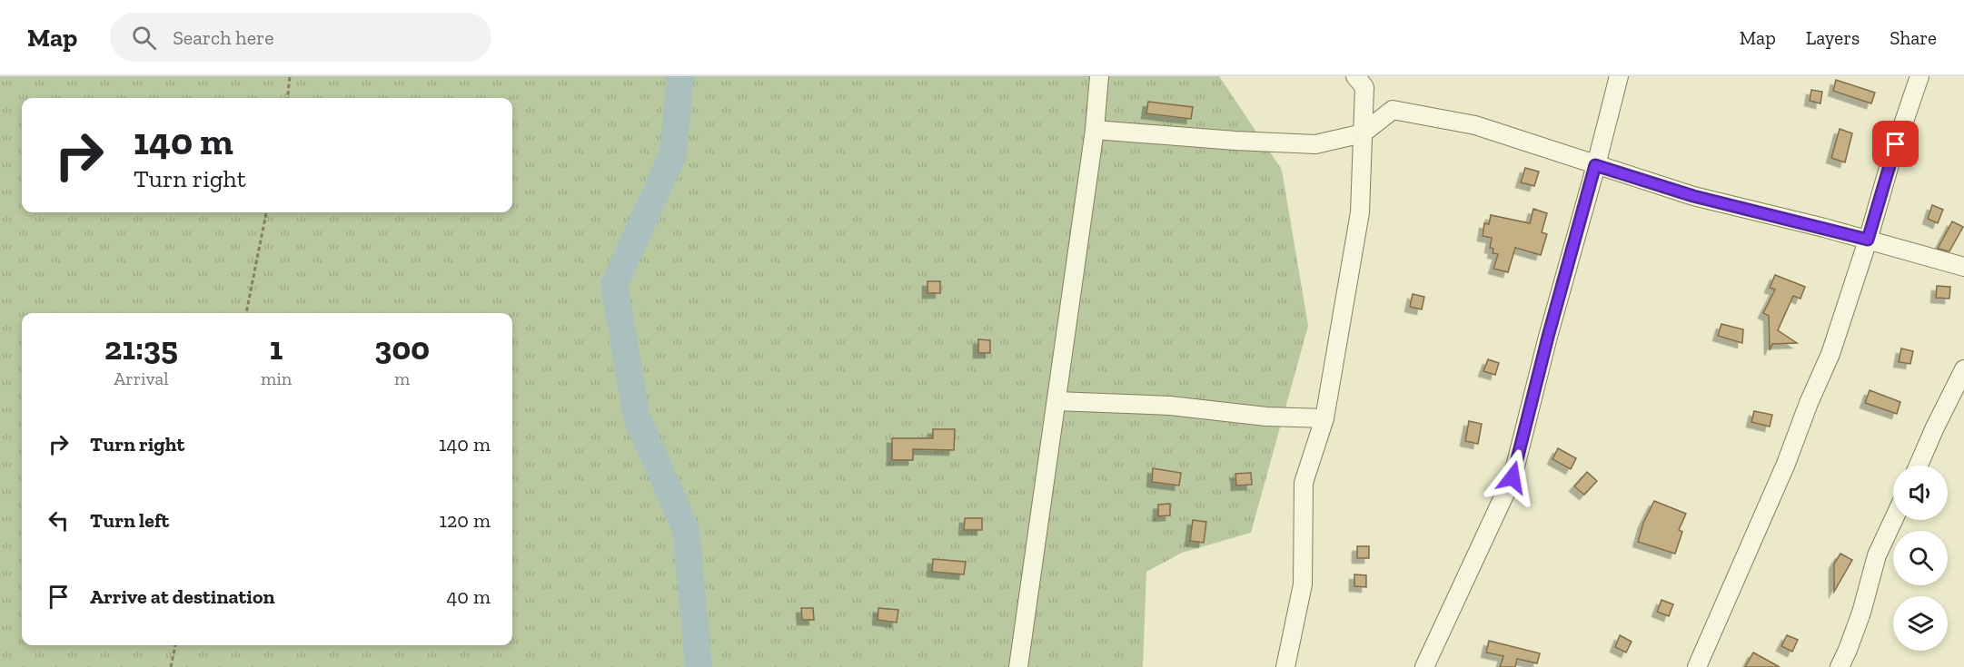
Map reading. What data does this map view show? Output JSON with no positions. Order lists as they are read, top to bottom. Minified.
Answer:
{"page":{"header":"Map","search":"Search here","nav":["Map","Layers","Share"],"turn":["140 m","Turn right"],"eta":["21:35","Arrival","1","min","300","m"],"list":[{"name":"Turn right","value":"140 m"},{"name":"Turn left","value":"120 m"},{"name":"Arrive at destination","value":"40 m"}]}}
